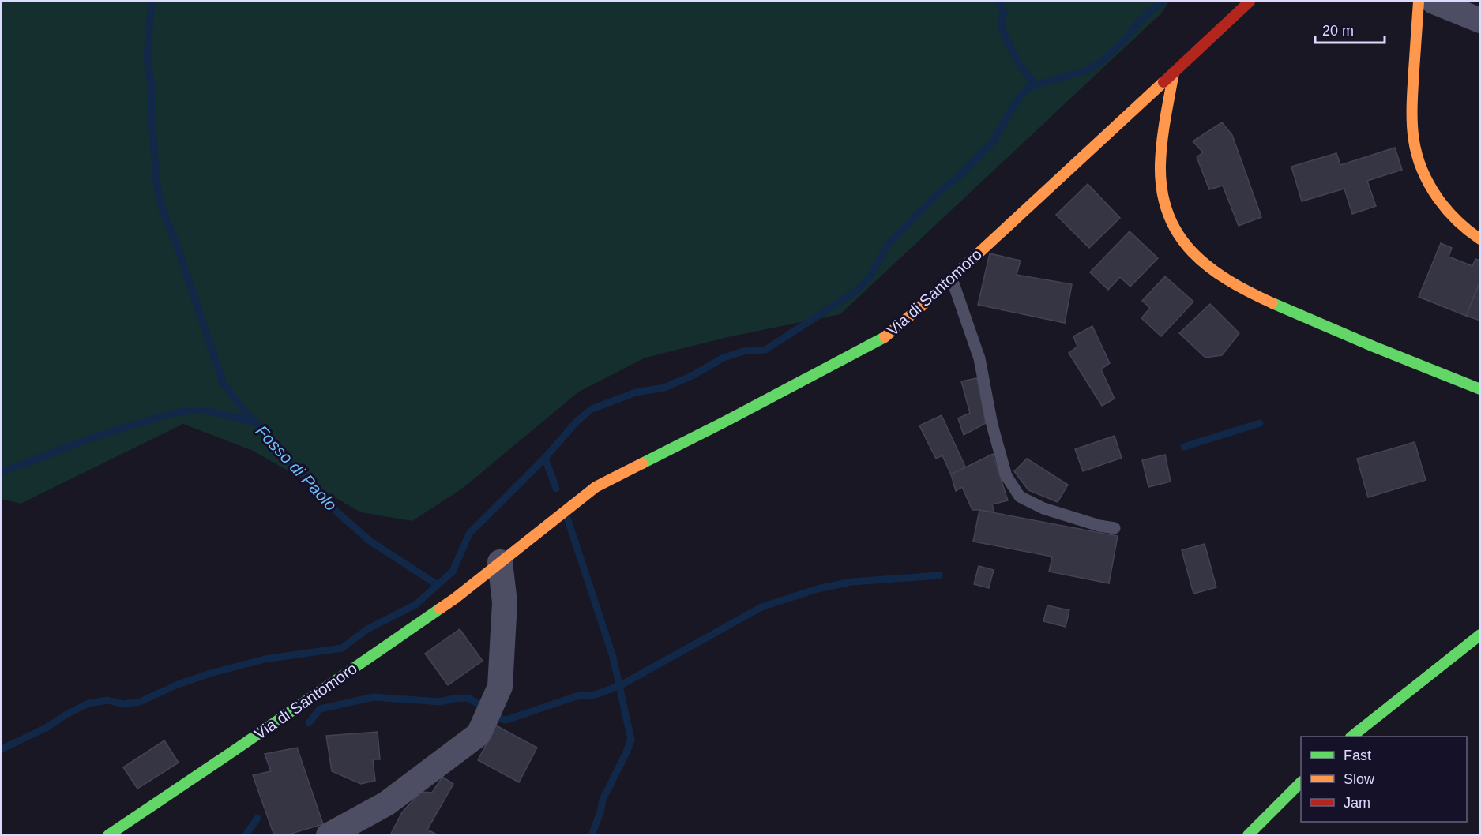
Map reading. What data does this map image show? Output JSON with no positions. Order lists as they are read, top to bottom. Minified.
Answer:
{"streets":{"street":["Via di Santomoro"]},"water":["Fosso di Paolo"],"legend":["Fast","Slow","Jam"],"scale_bar":"20 m"}
